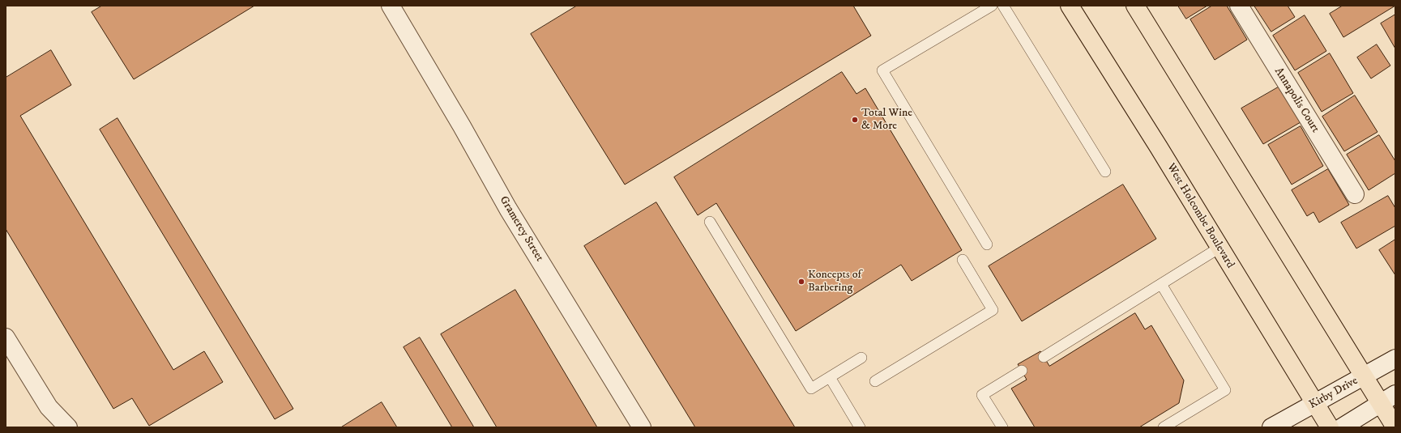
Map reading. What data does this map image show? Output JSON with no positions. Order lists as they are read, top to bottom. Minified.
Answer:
{"streets":{"main road":["West Holcombe Boulevard"],"street":["Annapolis Court","Gramercy Street","Kirby Drive"]},"crossings":[["West Holcombe Boulevard","Kirby Drive"]],"places":["Total Wine & More","Koncepts of Barbering"]}
